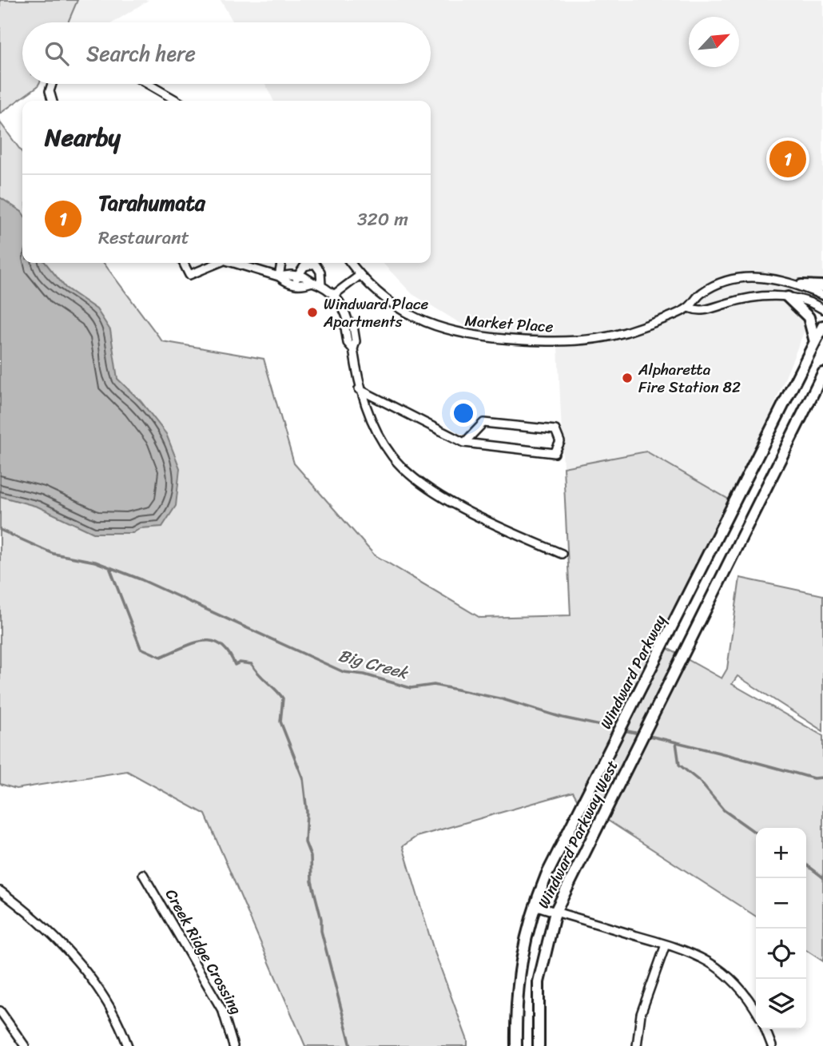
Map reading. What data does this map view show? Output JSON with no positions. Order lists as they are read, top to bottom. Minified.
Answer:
{"streets":{"main road":["Windward Parkway","Windward Parkway West"],"street":["Market Place","Creek Ridge Crossing"]},"water":["Big Creek"],"places":["Windward Place Apartments","Alpharetta Fire Station 82"],"north":"top right","page":{"search":"Search here","heading":"Nearby","pins":"1","list":[{"mark":"1","name":"Tarahumata","note":"Restaurant","value":"320 m"}],"map_buttons":["+","−"]}}
